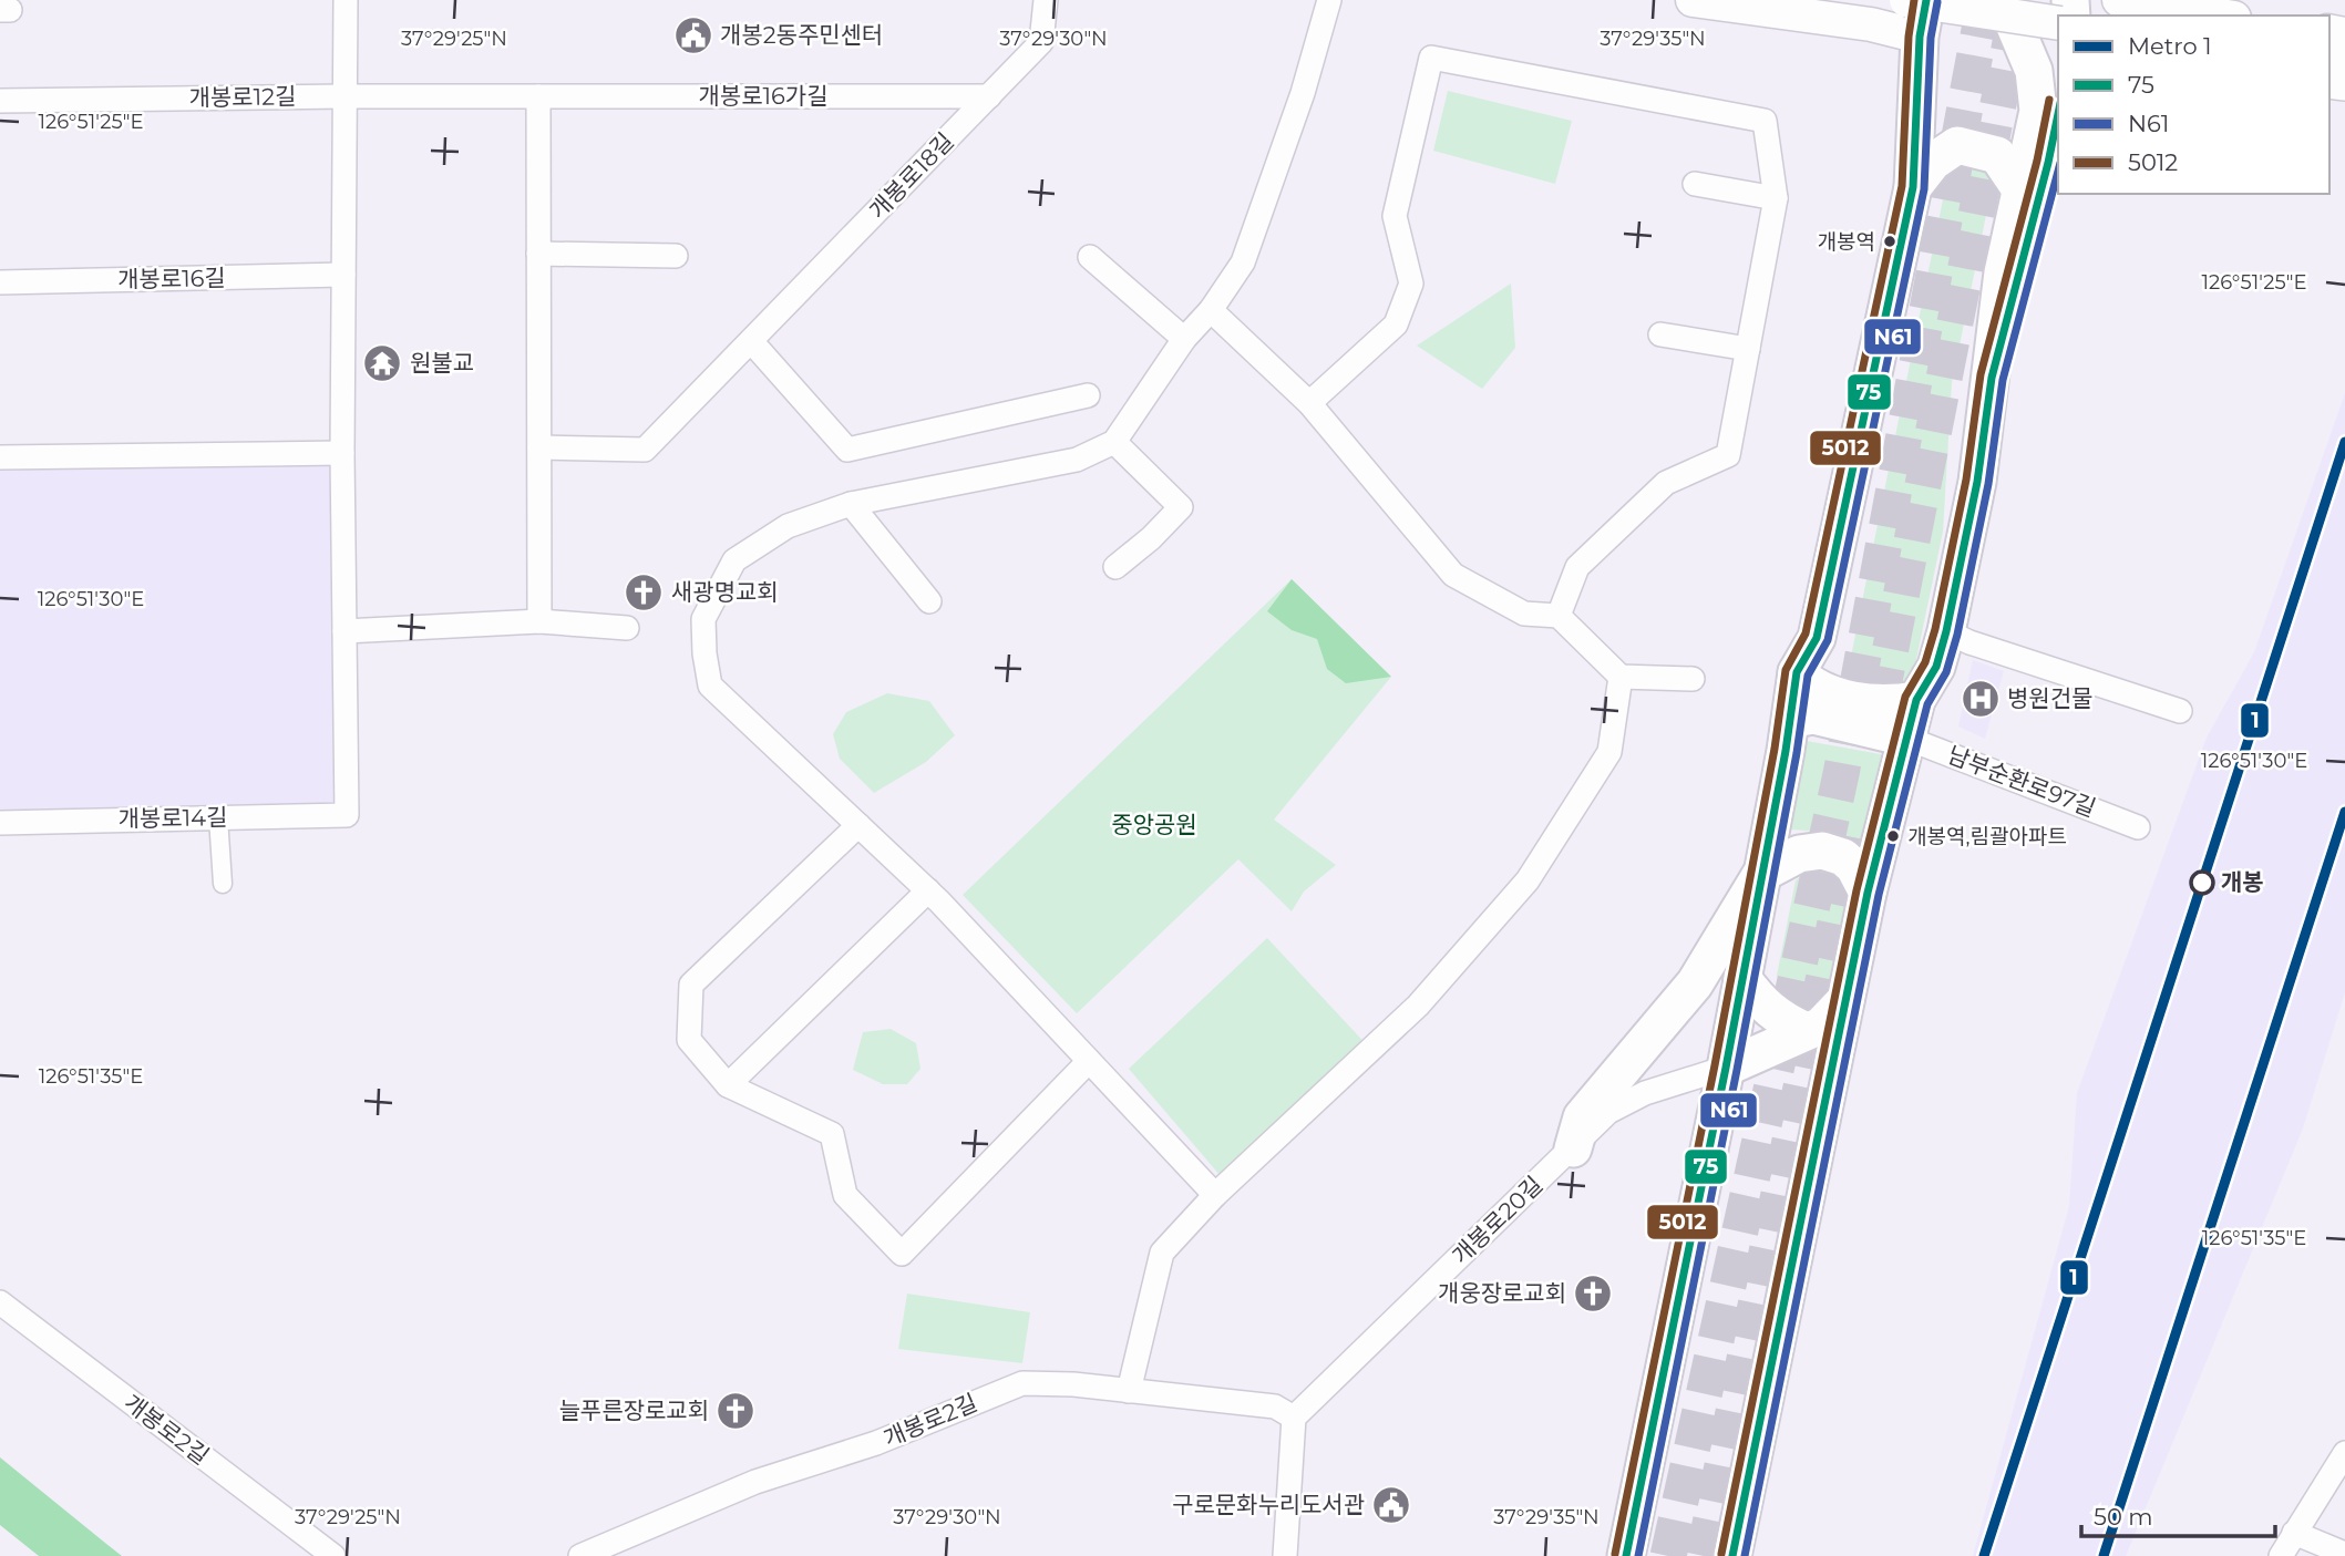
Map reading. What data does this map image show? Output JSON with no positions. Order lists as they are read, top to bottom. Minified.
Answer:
{"streets":{"street":["개봉로16가길","개봉로12길","개봉로18길","개봉로16길","남부순환로97길","개봉로14길","개봉로20길","개봉로2길"]},"crossings":[["개봉로16가길","개봉로12길"],["개봉로16가길","개봉로18길"],["개봉로20길","개봉로2길"]],"parks":["중앙공원"],"places":{"public building":["개봉2동주민센터","구로문화누리도서관"],"other":["개봉역","개봉역,림괄아파트","개봉"],"temple":["원불교"],"church":["새광명교회","개웅장로교회","늘푸른장로교회"],"hospital":["병원건물"]},"lines":["transit line 75","transit line 5012","transit line N61","metro line 1"],"legend":["Metro 1","75","N61","5012"],"scale_bar":"50 m","coordinates":["37°29'25\"N","37°29'30\"N","37°29'35\"N","126°51'25\"E","126°51'30\"E","126°51'35\"E"]}
